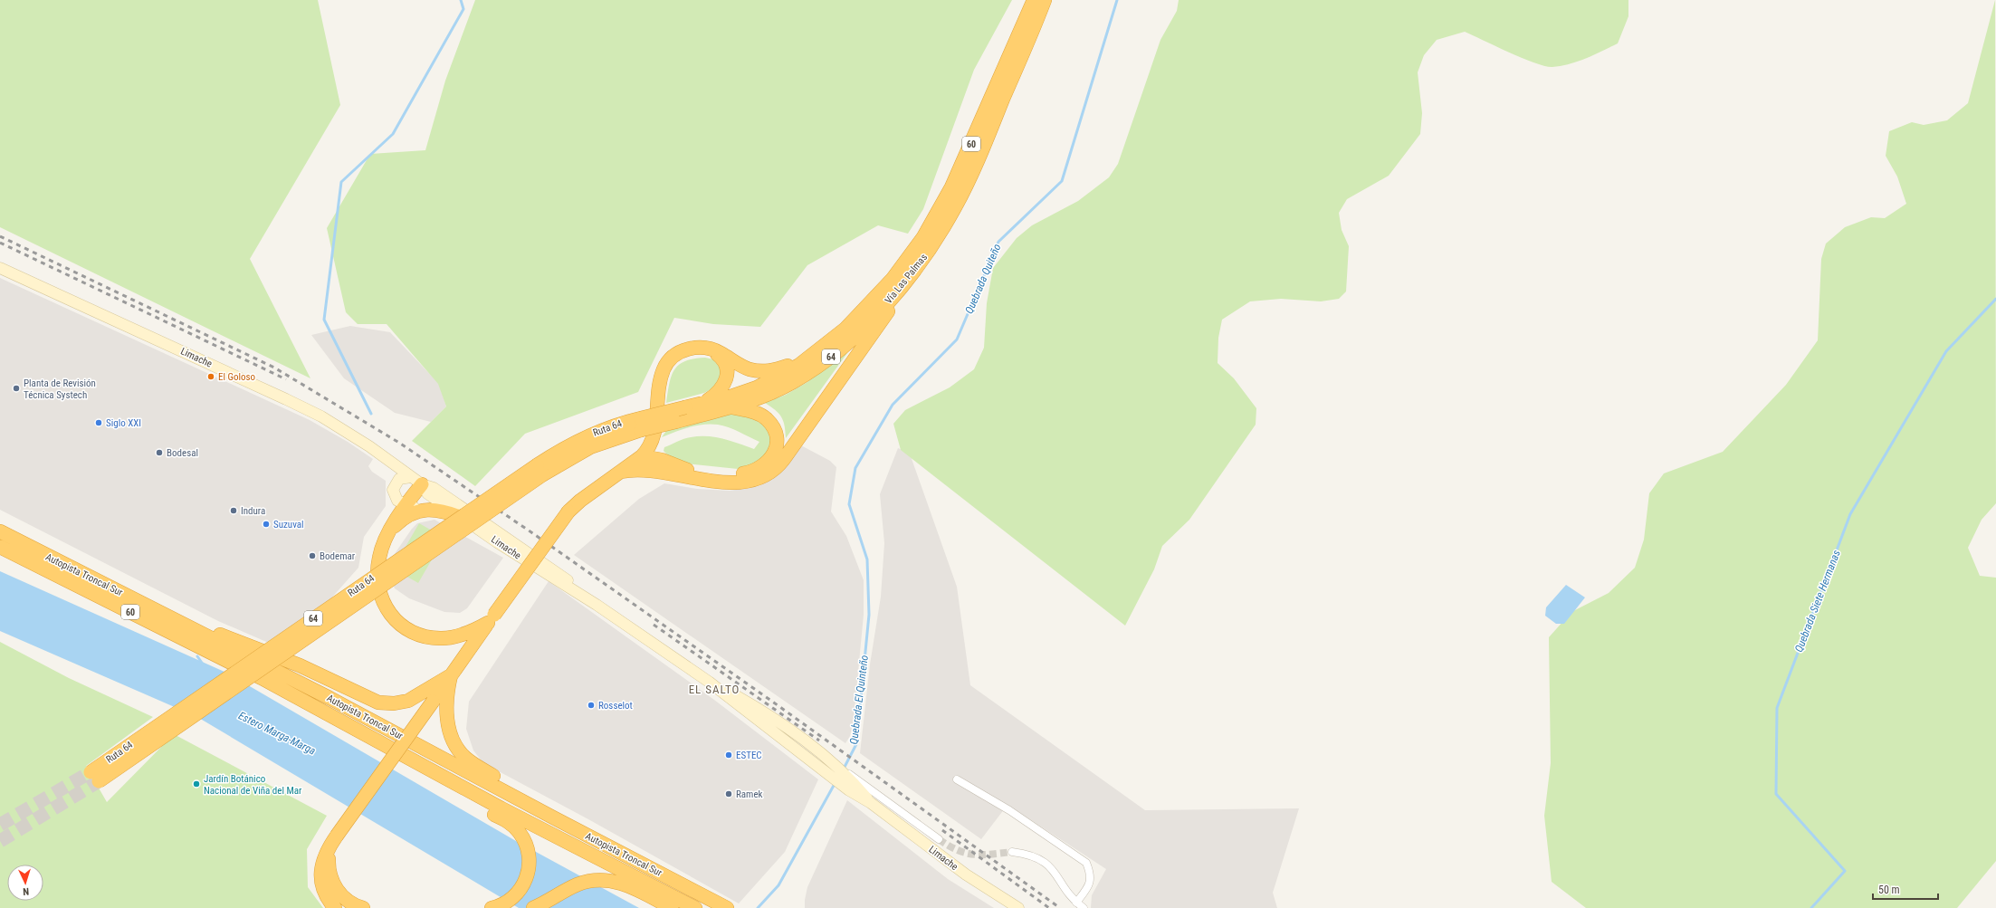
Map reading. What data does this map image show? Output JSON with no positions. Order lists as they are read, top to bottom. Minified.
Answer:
{"streets":{"highway":["60","Vía Las Palmas","64","Ruta 64","Autopista Troncal Sur"],"main road":["Limache"]},"crossings":[["Vía Las Palmas","Ruta 64"]],"districts":["EL SALTO"],"water":["Quebrada Quiteño","Quebrada Siete Hermanas","Quebrada El Quinteño","Estero Marga-Marga"],"places":["El Goloso","Planta de Revisión Técnica Systech","Siglo XXI","Bodesal","Indura","Suzuval","Bodemar","Rosselot","ESTEC","Jardín Botánico Nacional de Viña del Mar","Ramek"],"scale_bar":"50 m","north":"bottom"}
